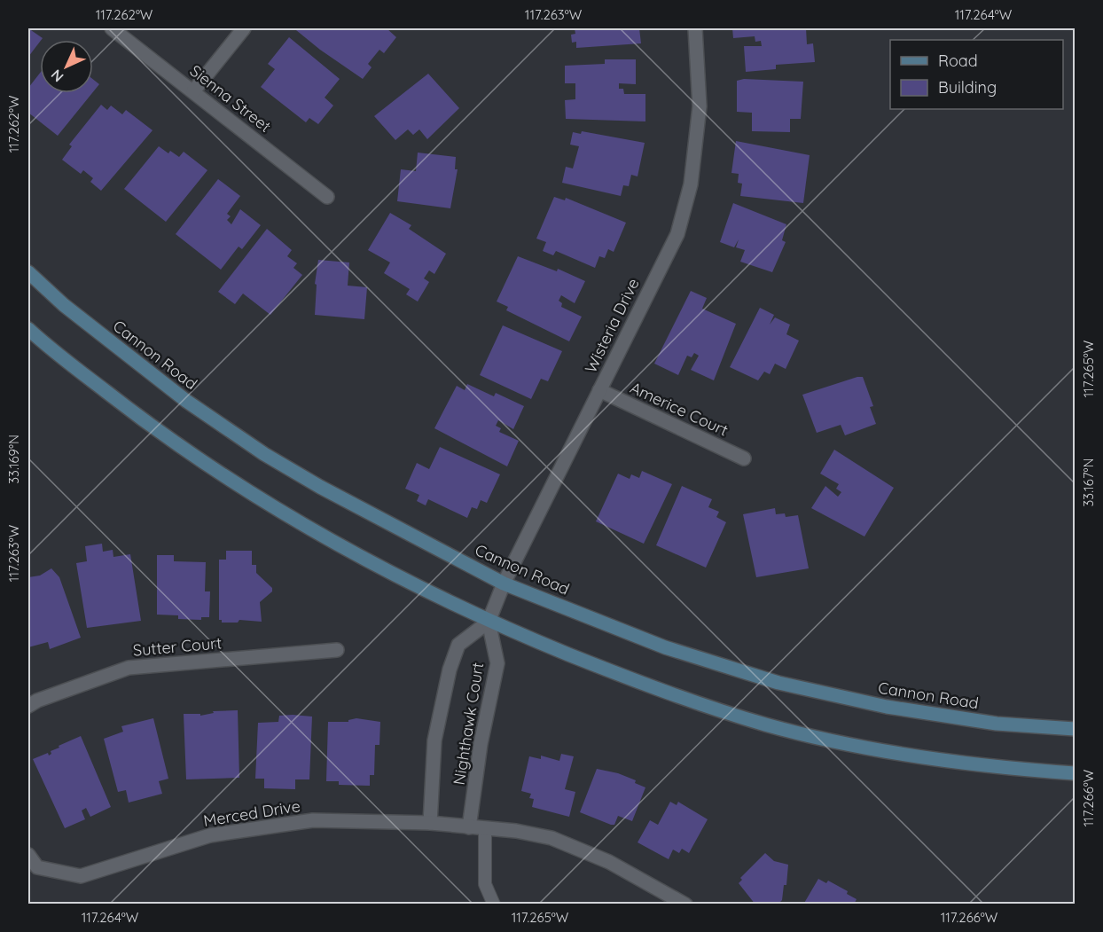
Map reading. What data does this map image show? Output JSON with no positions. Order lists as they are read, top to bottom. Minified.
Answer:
{"streets":{"main road":["Cannon Road"],"street":["Sienna Street","Wisteria Drive","Americe Court","Sutter Court","Nighthawk Court","Merced Drive"]},"crossings":[["Wisteria Drive","Cannon Road"],["Wisteria Drive","Americe Court"],["Wisteria Drive","Nighthawk Court"],["Nighthawk Court","Merced Drive"]],"legend":["Road","Building"],"north":"bottom left","coordinates":["117.262°W","117.263°W","117.264°W","117.265°W","33.169°N","33.167°N","117.266°W"]}
